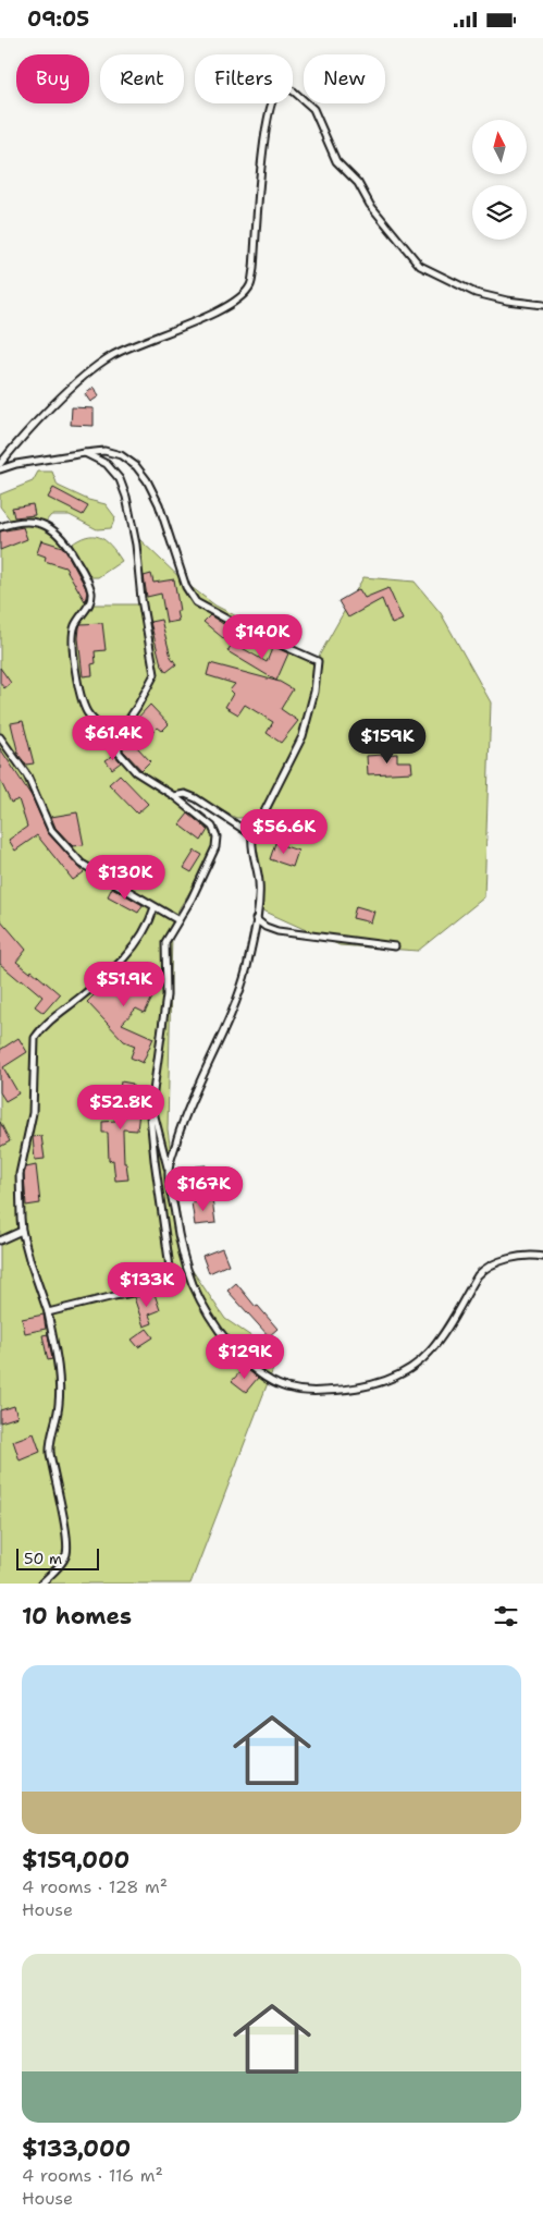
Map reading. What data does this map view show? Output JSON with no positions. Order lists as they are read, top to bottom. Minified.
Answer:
{"scale_bar":"50 m","north":"top","page":{"status":"09:05","chip":["Buy","Rent","Filters","New"],"price":["$140K","$61.4K","$159K","$56.6K","$130K","$51.9K","$52.8K","$167K","$133K","$129K"],"scale":"50 m","heading":"10 homes","list":[{"name":"$159,000","note":"4 rooms · 128 m² · House"},{"name":"$133,000","note":"4 rooms · 116 m² · House"}]}}
